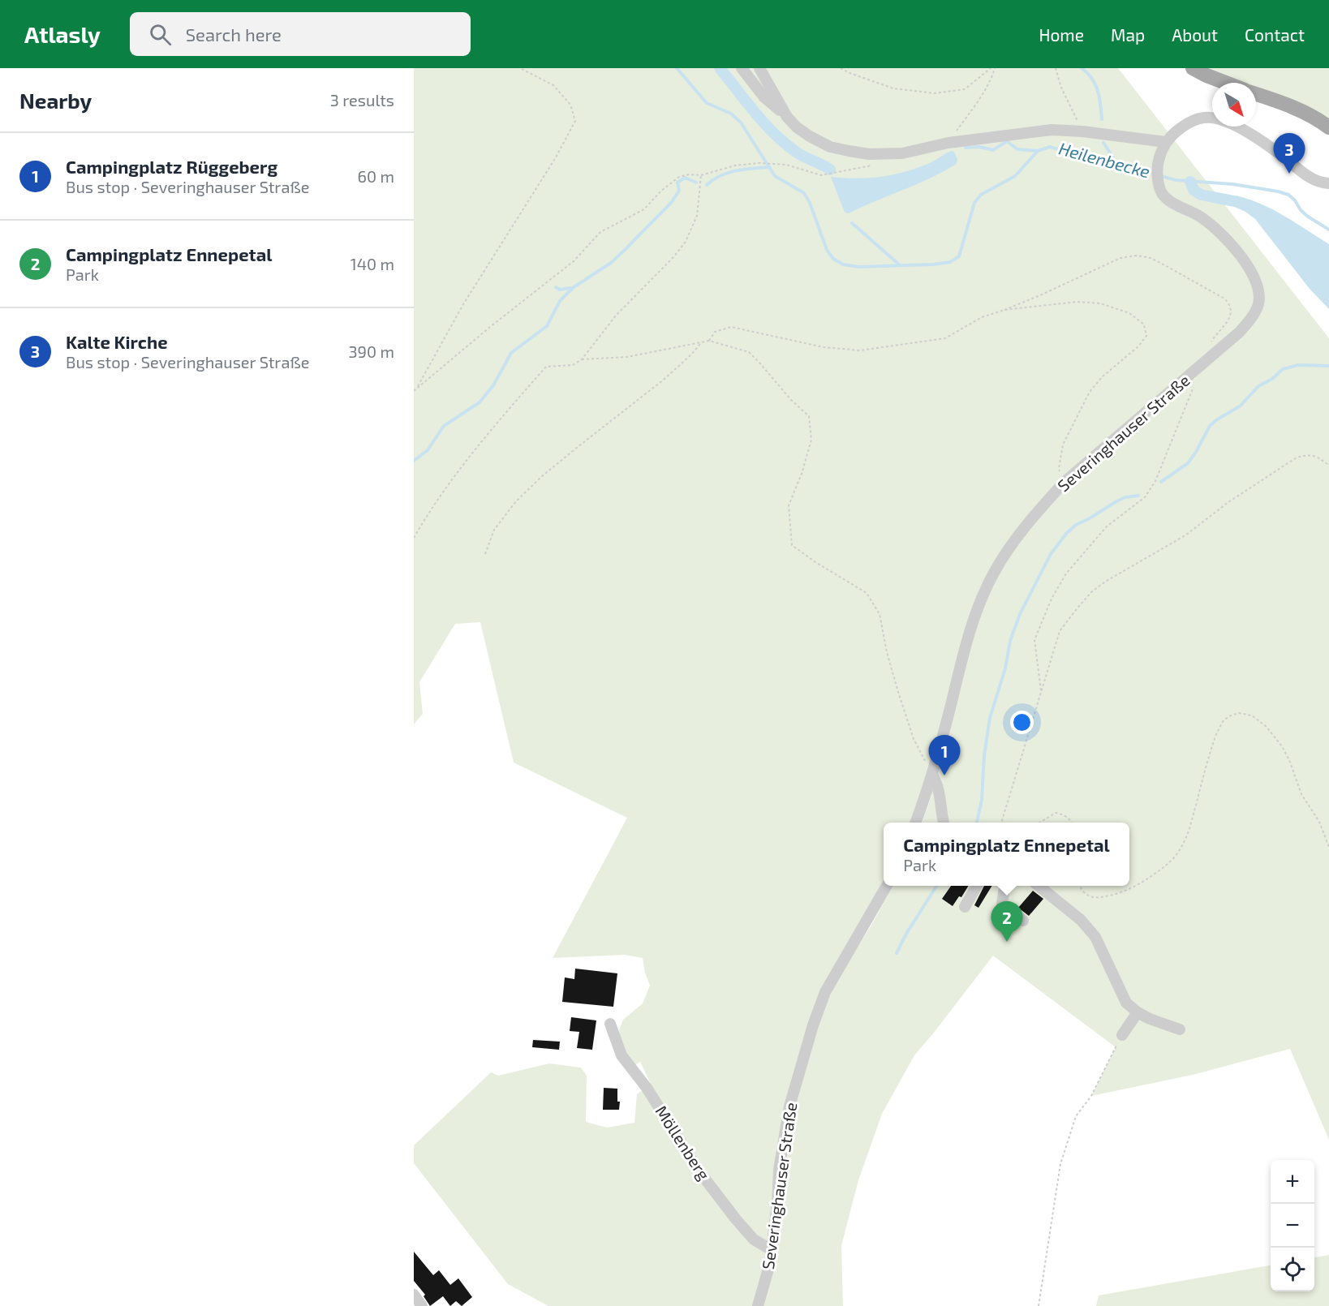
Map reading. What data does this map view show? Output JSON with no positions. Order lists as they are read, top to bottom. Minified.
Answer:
{"streets":{"street":["Severinghauser Straße","Möllenberg"]},"crossings":[["Severinghauser Straße","Möllenberg"]],"water":["Heilenbecke"],"north":"bottom right","page":{"header":"Atlasly","search":"Search here","nav":["Home","Map","About","Contact"],"heading":["Nearby","3 results"],"list":[{"mark":"1","name":"Campingplatz Rüggeberg","note":"Bus stop · Severinghauser Straße","value":"60 m"},{"mark":"2","name":"Campingplatz Ennepetal","note":"Park","value":"140 m"},{"mark":"3","name":"Kalte Kirche","note":"Bus stop · Severinghauser Straße","value":"390 m"}],"pins":["3","1","2"],"popup":["Campingplatz Ennepetal","Park"],"map_buttons":["+","−"]}}
